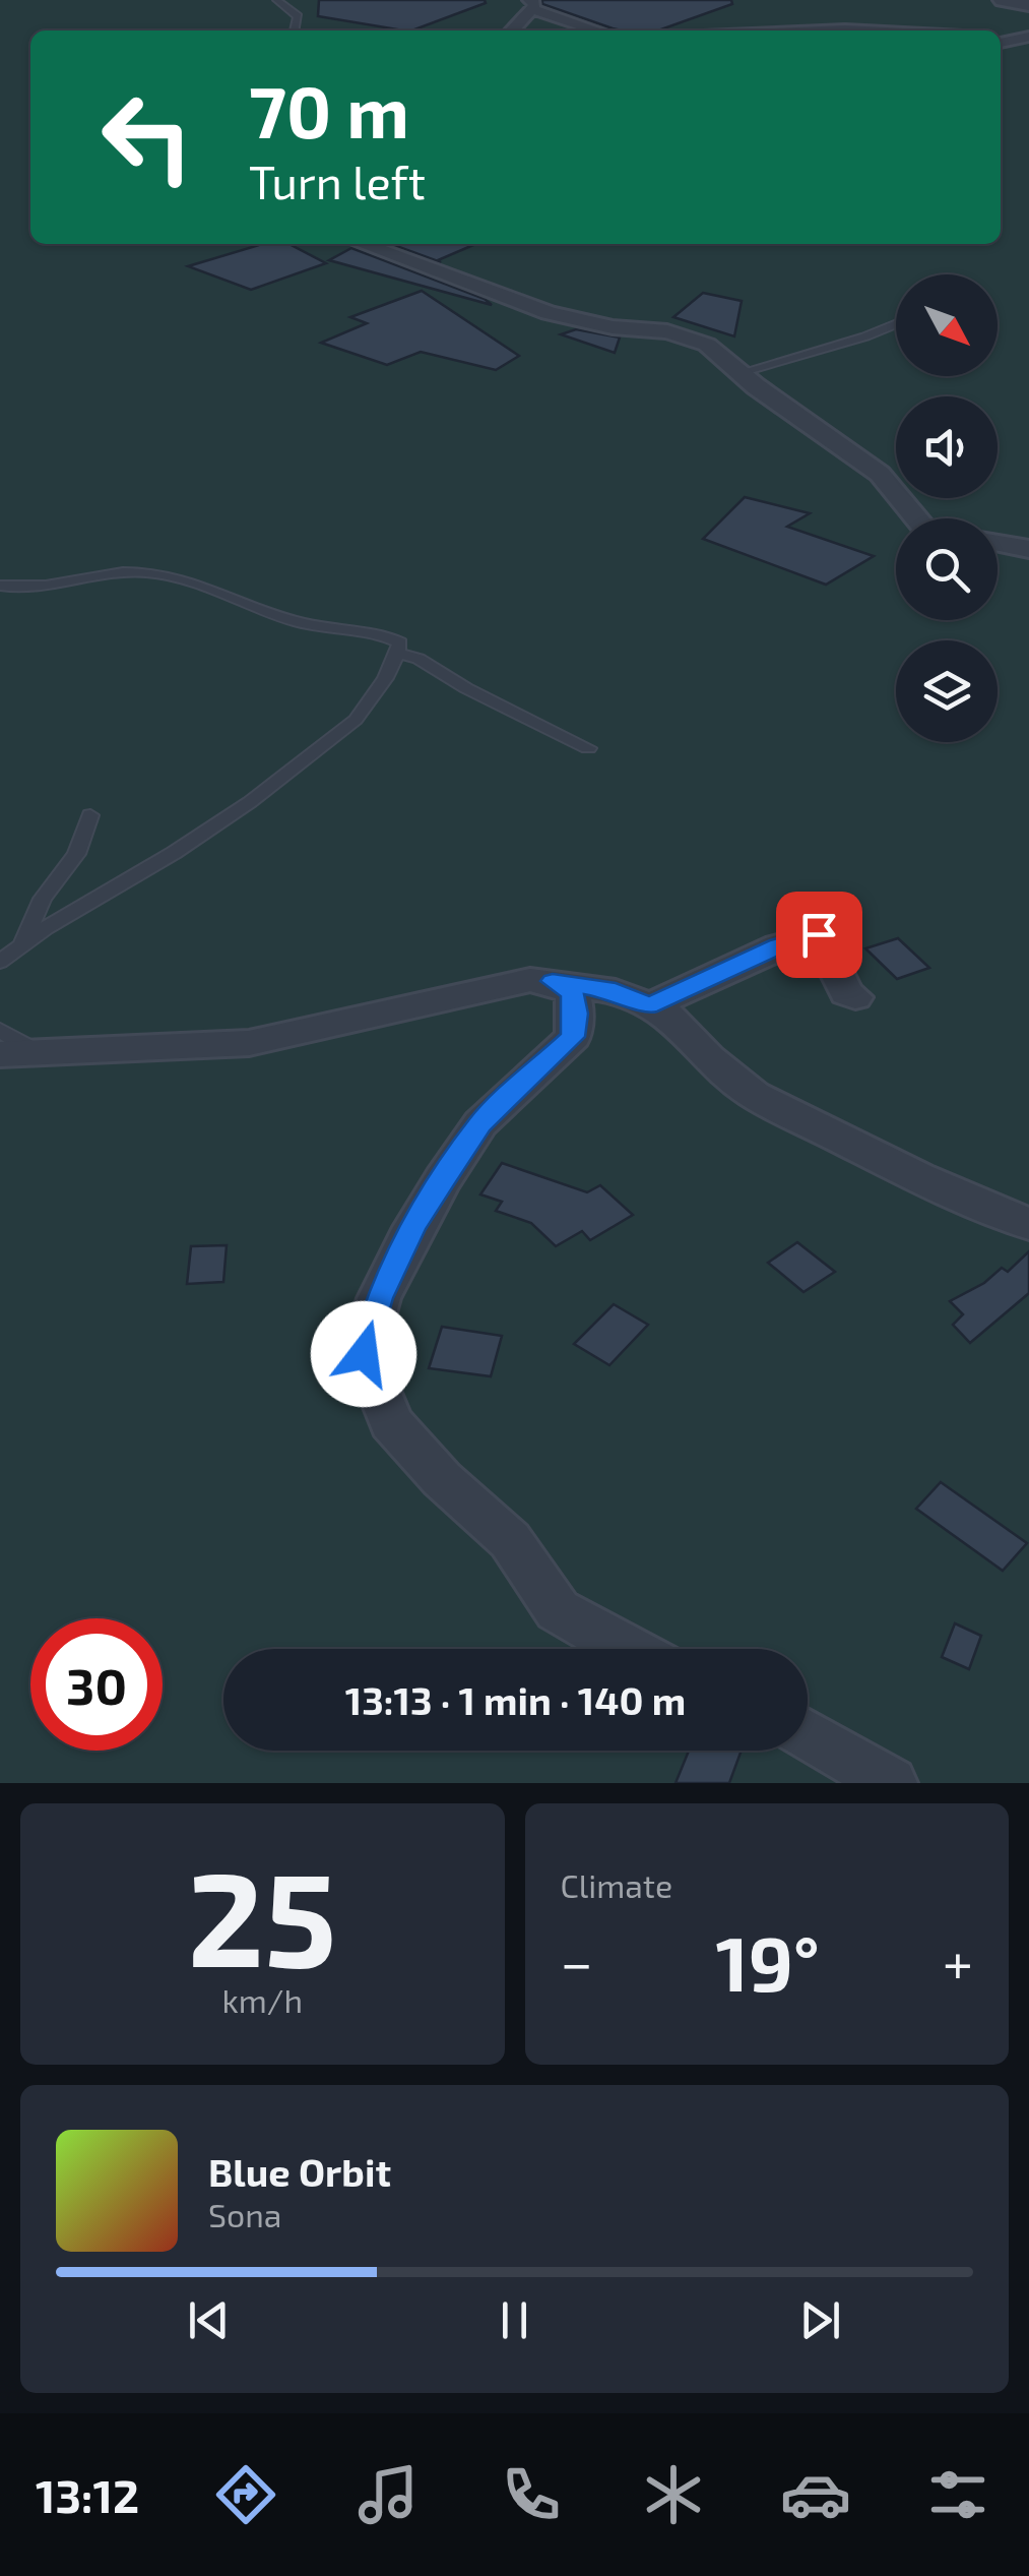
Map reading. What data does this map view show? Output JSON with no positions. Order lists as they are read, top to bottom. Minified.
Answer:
{"north":"bottom right","page":{"turn":["70 m","Turn left"],"limit":"30","trip":"13:13 · 1 min · 140 m","tile":[["25","km/h"],"Climate"],"heat":["−","19°","+"],"song":["Blue Orbit","Sona"],"tabs":"13:12"}}
